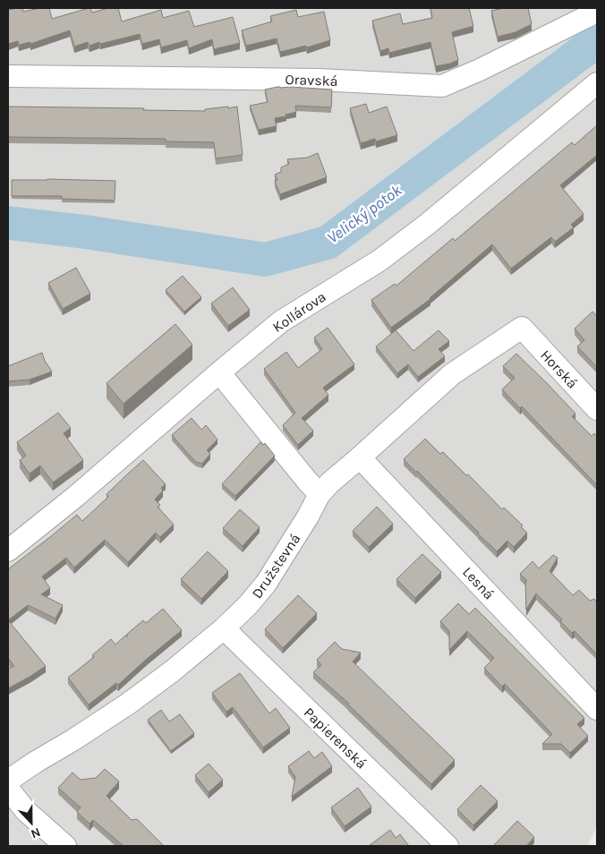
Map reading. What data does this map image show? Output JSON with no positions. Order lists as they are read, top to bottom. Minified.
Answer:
{"streets":{"street":["Oravská","Kollárova","Horská","Družstevná","Lesná","Papierenská"]},"crossings":[["Horská","Družstevná"],["Družstevná","Lesná"],["Družstevná","Papierenská"]],"water":["Velický potok"],"north":"bottom"}
